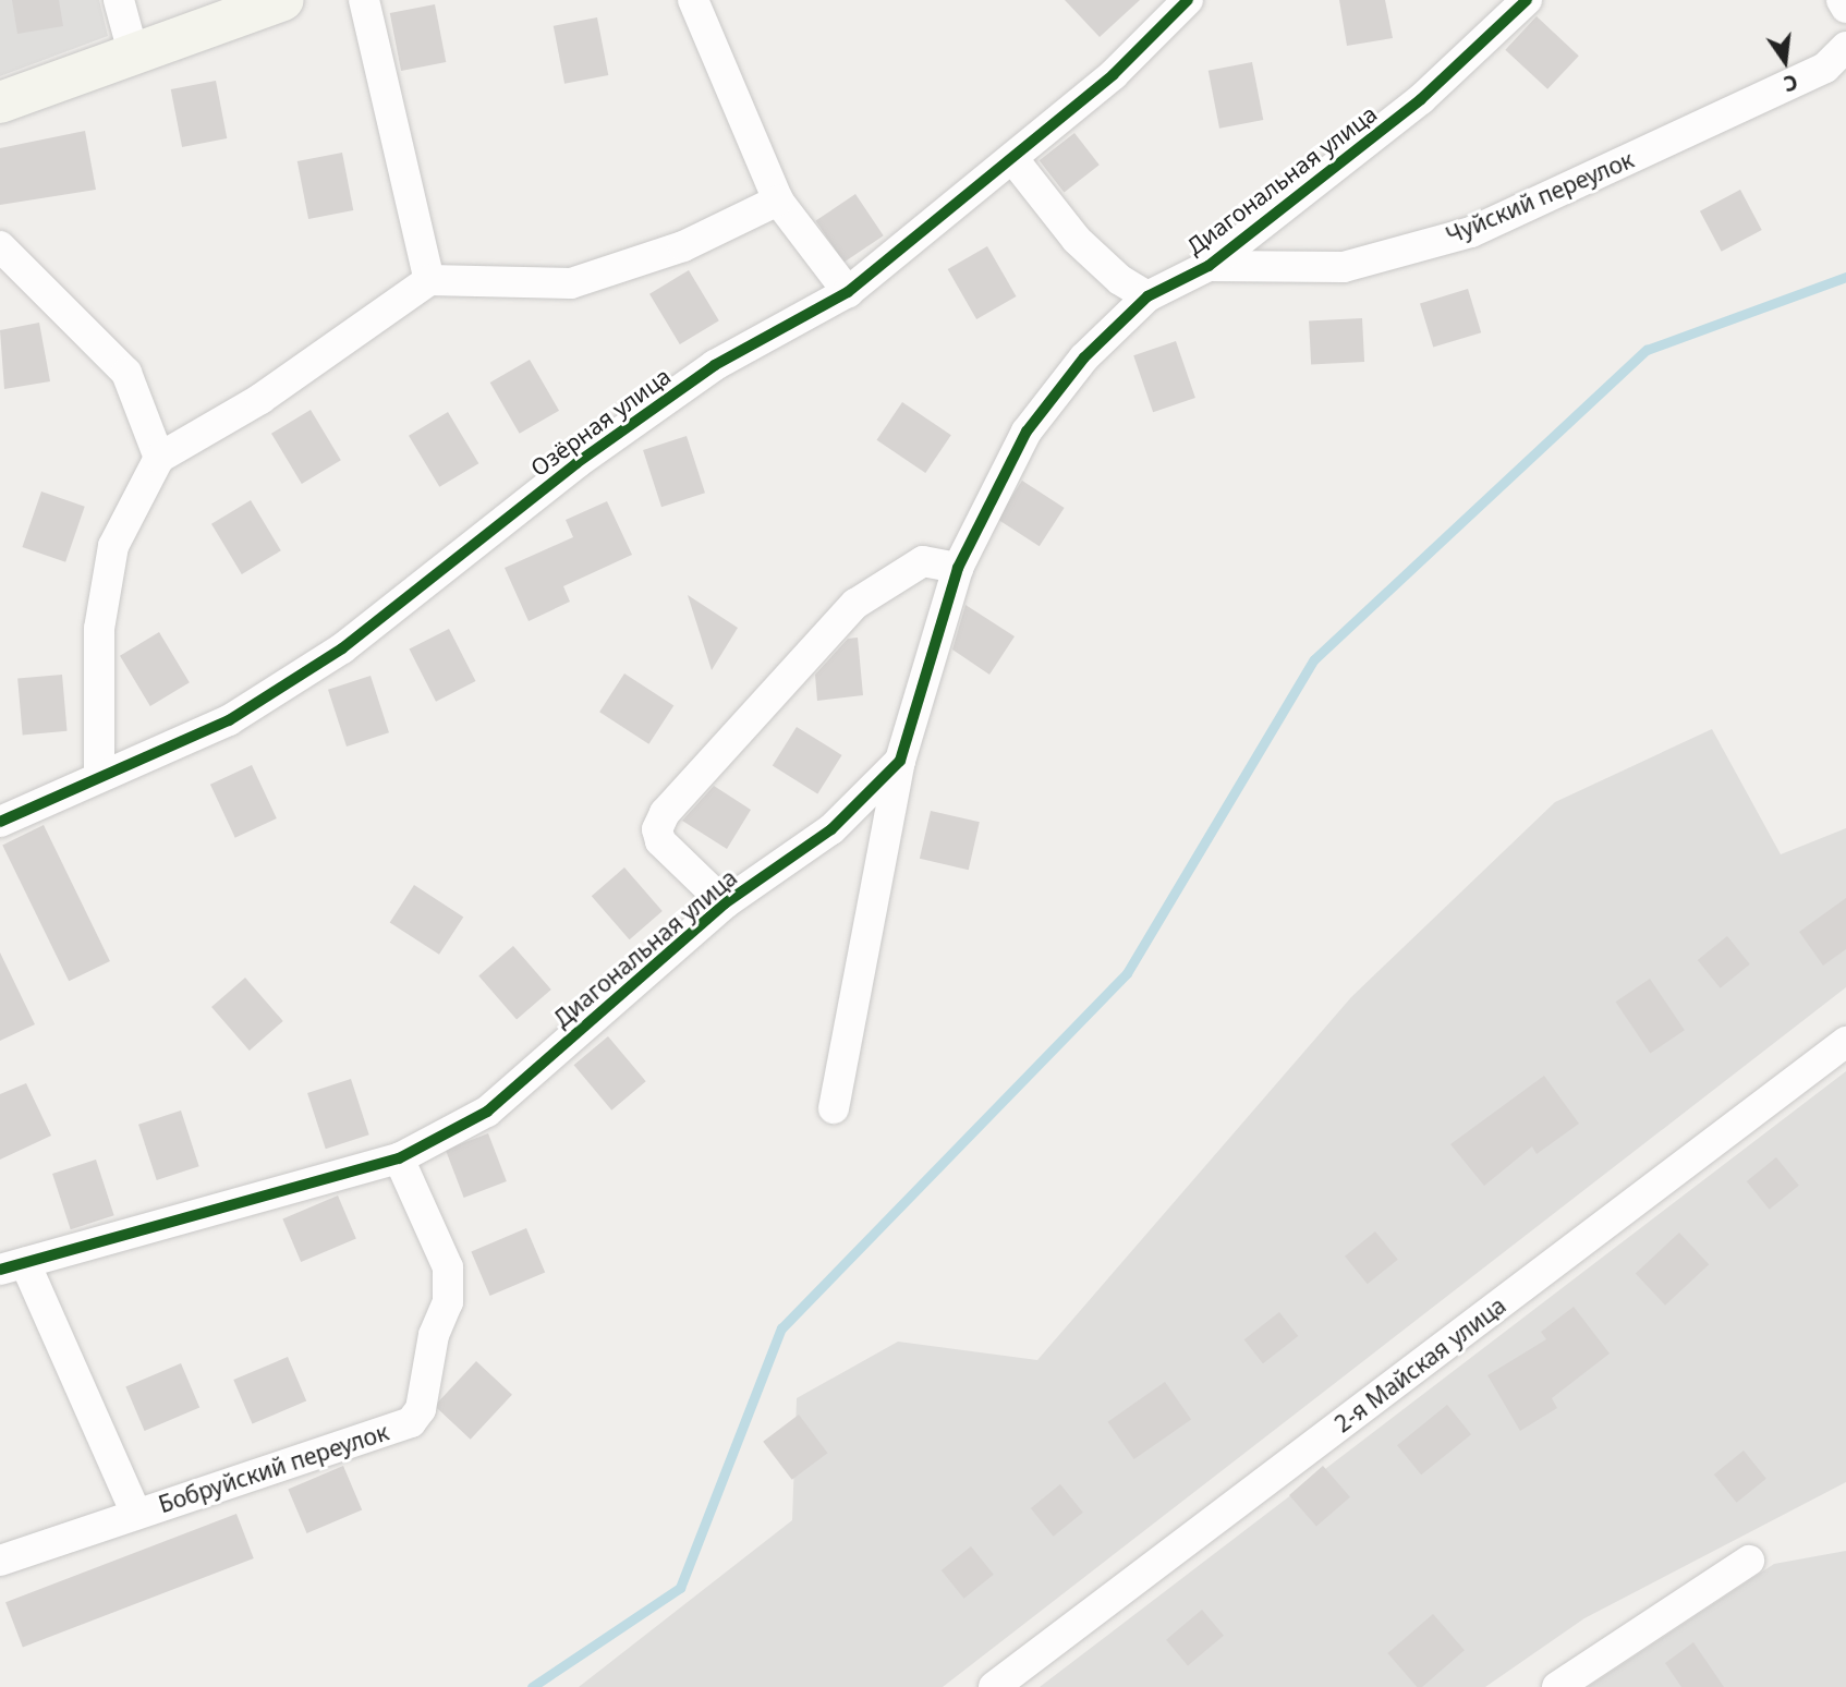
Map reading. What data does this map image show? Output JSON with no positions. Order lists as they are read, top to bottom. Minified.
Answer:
{"streets":{"street":["Диагональная улица","Чуйский переулок","Озёрная улица","2-я Майская улица","Бобруйский переулок"]},"crossings":[["Диагональная улица","Чуйский переулок"],["Диагональная улица","Бобруйский переулок"]],"north":"bottom"}
